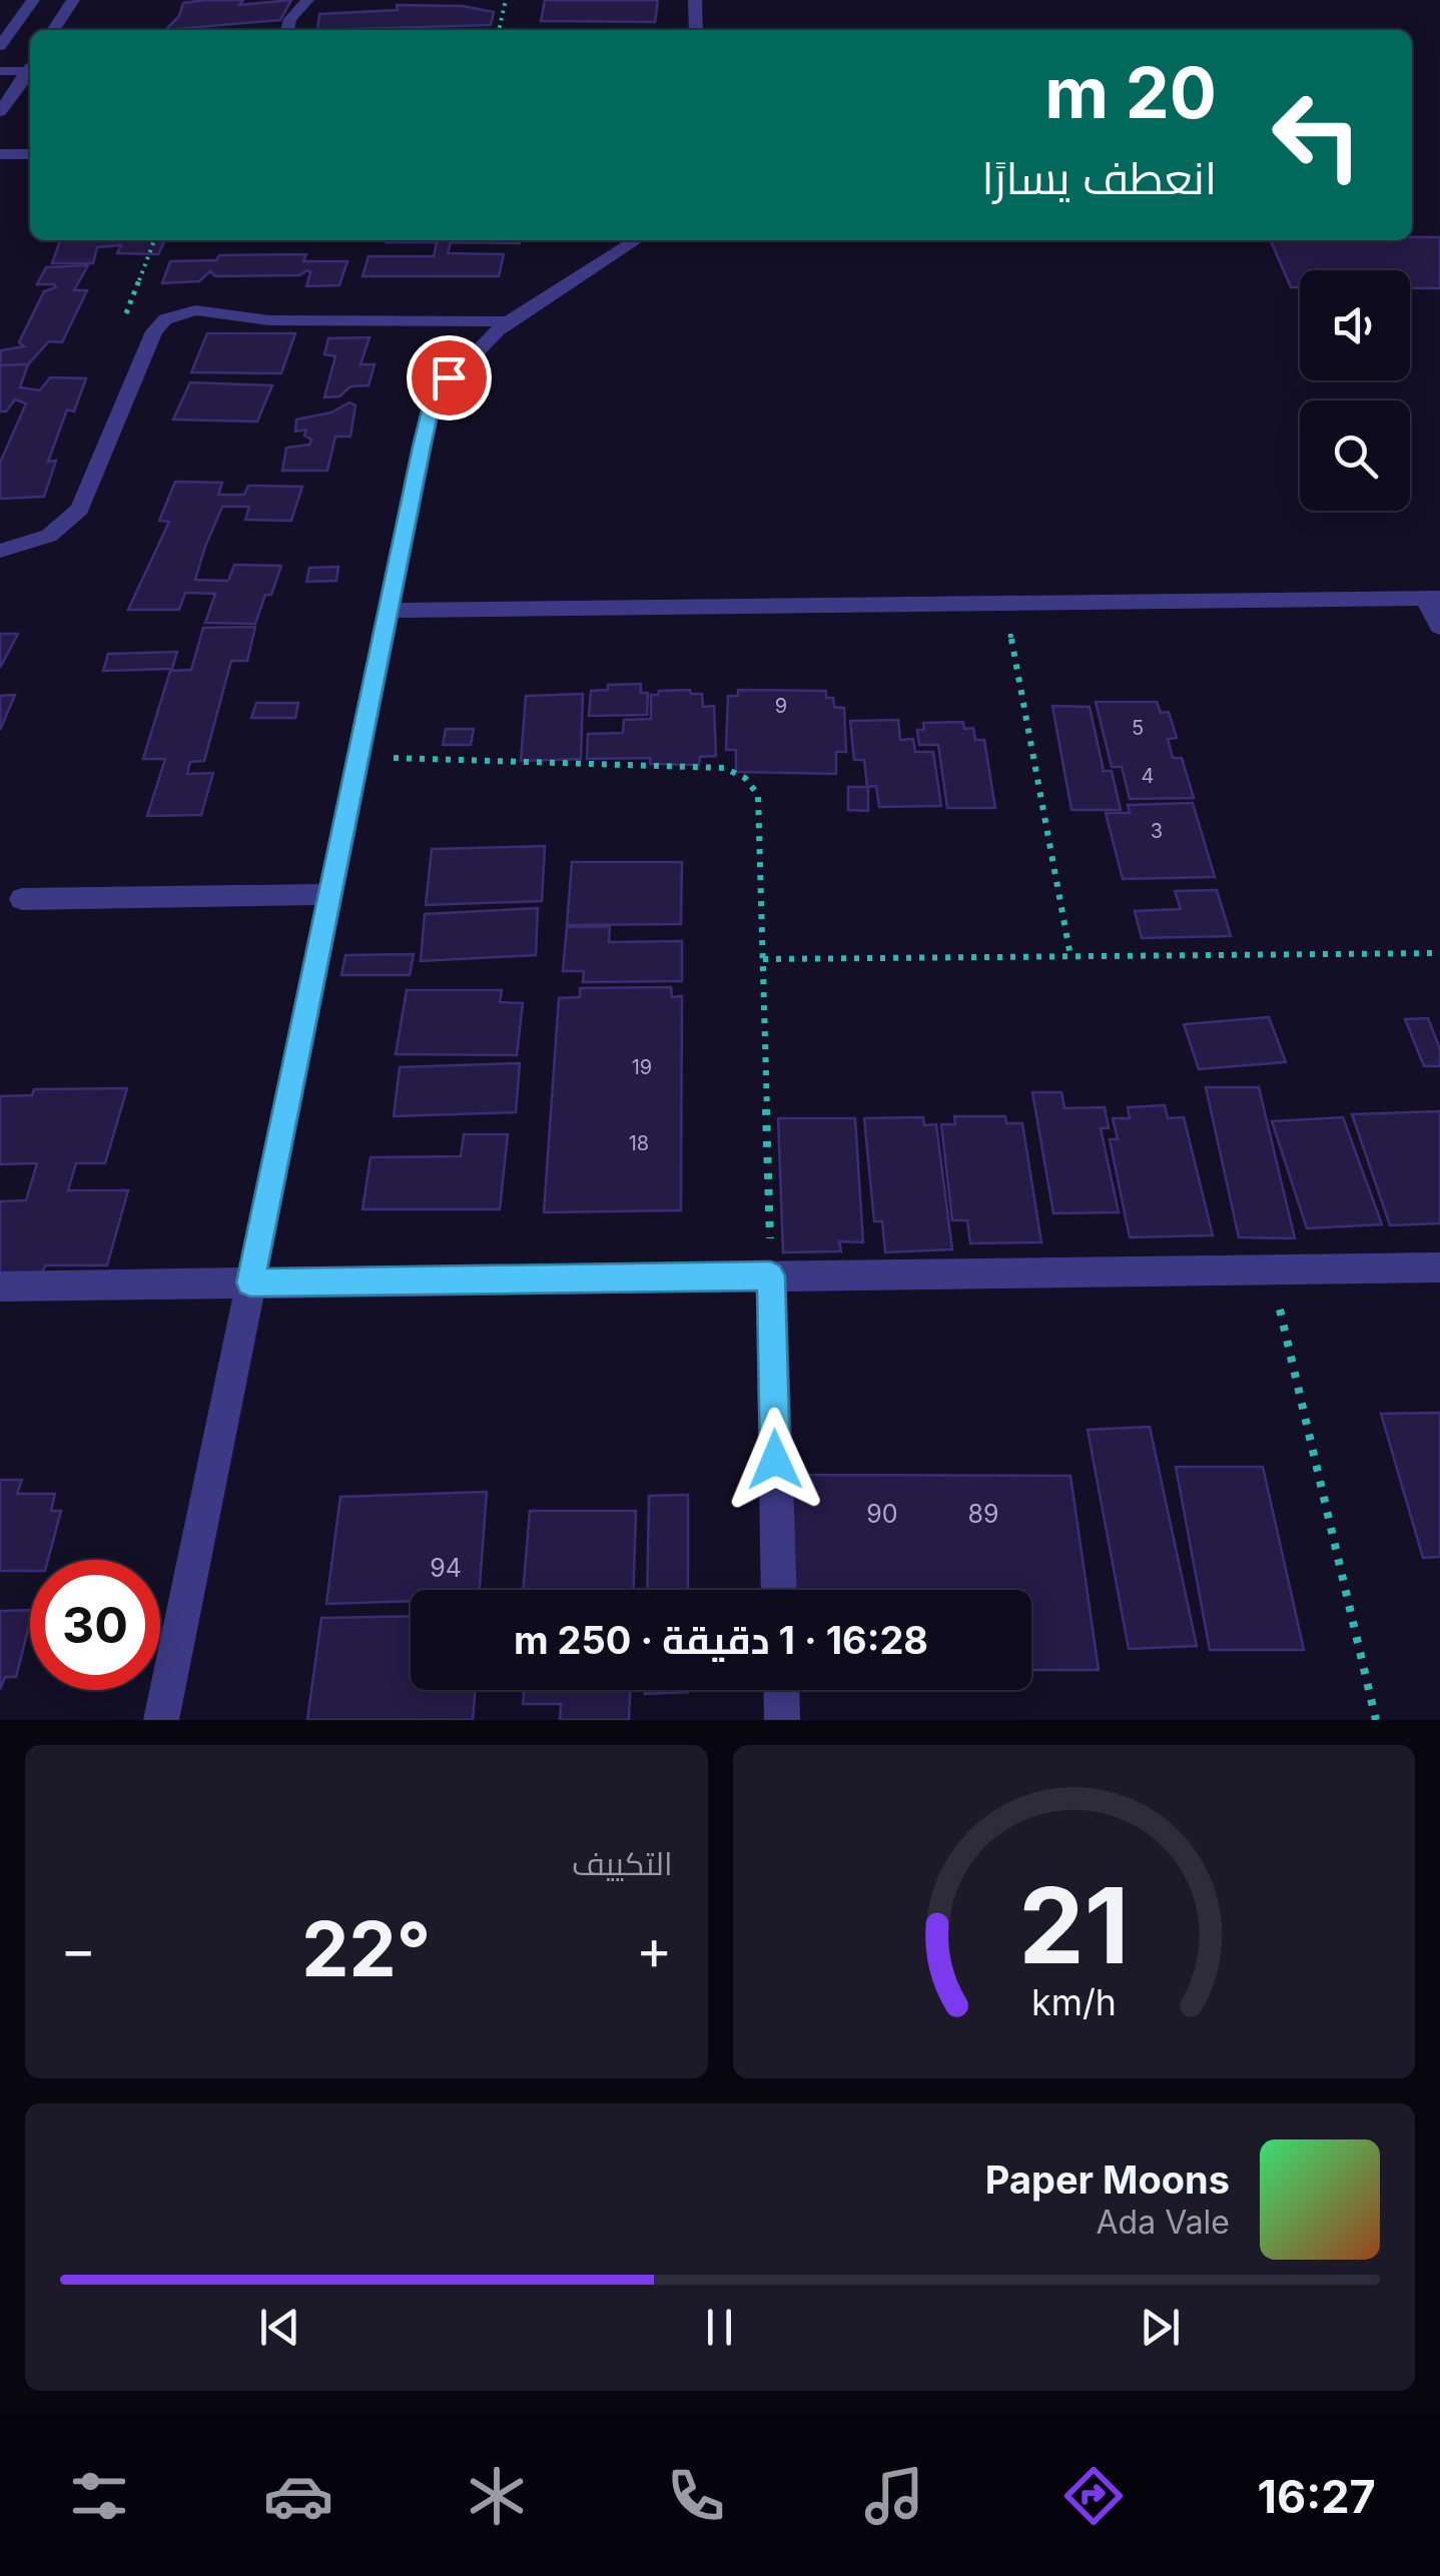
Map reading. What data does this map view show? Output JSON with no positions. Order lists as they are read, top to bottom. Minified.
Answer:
{"house_numbers":["9","5","4","3","19","18","90","89","94"],"page":{"turn":["20 m","انعطف يسارًا"],"limit":"30","trip":"16:28 · 1 دقيقة · 250 m","tile":"التكييف","heat":["−","22°","+"],"song":["Paper Moons","Ada Vale"],"tabs":"16:27","gauge":["21","km/h"]}}
